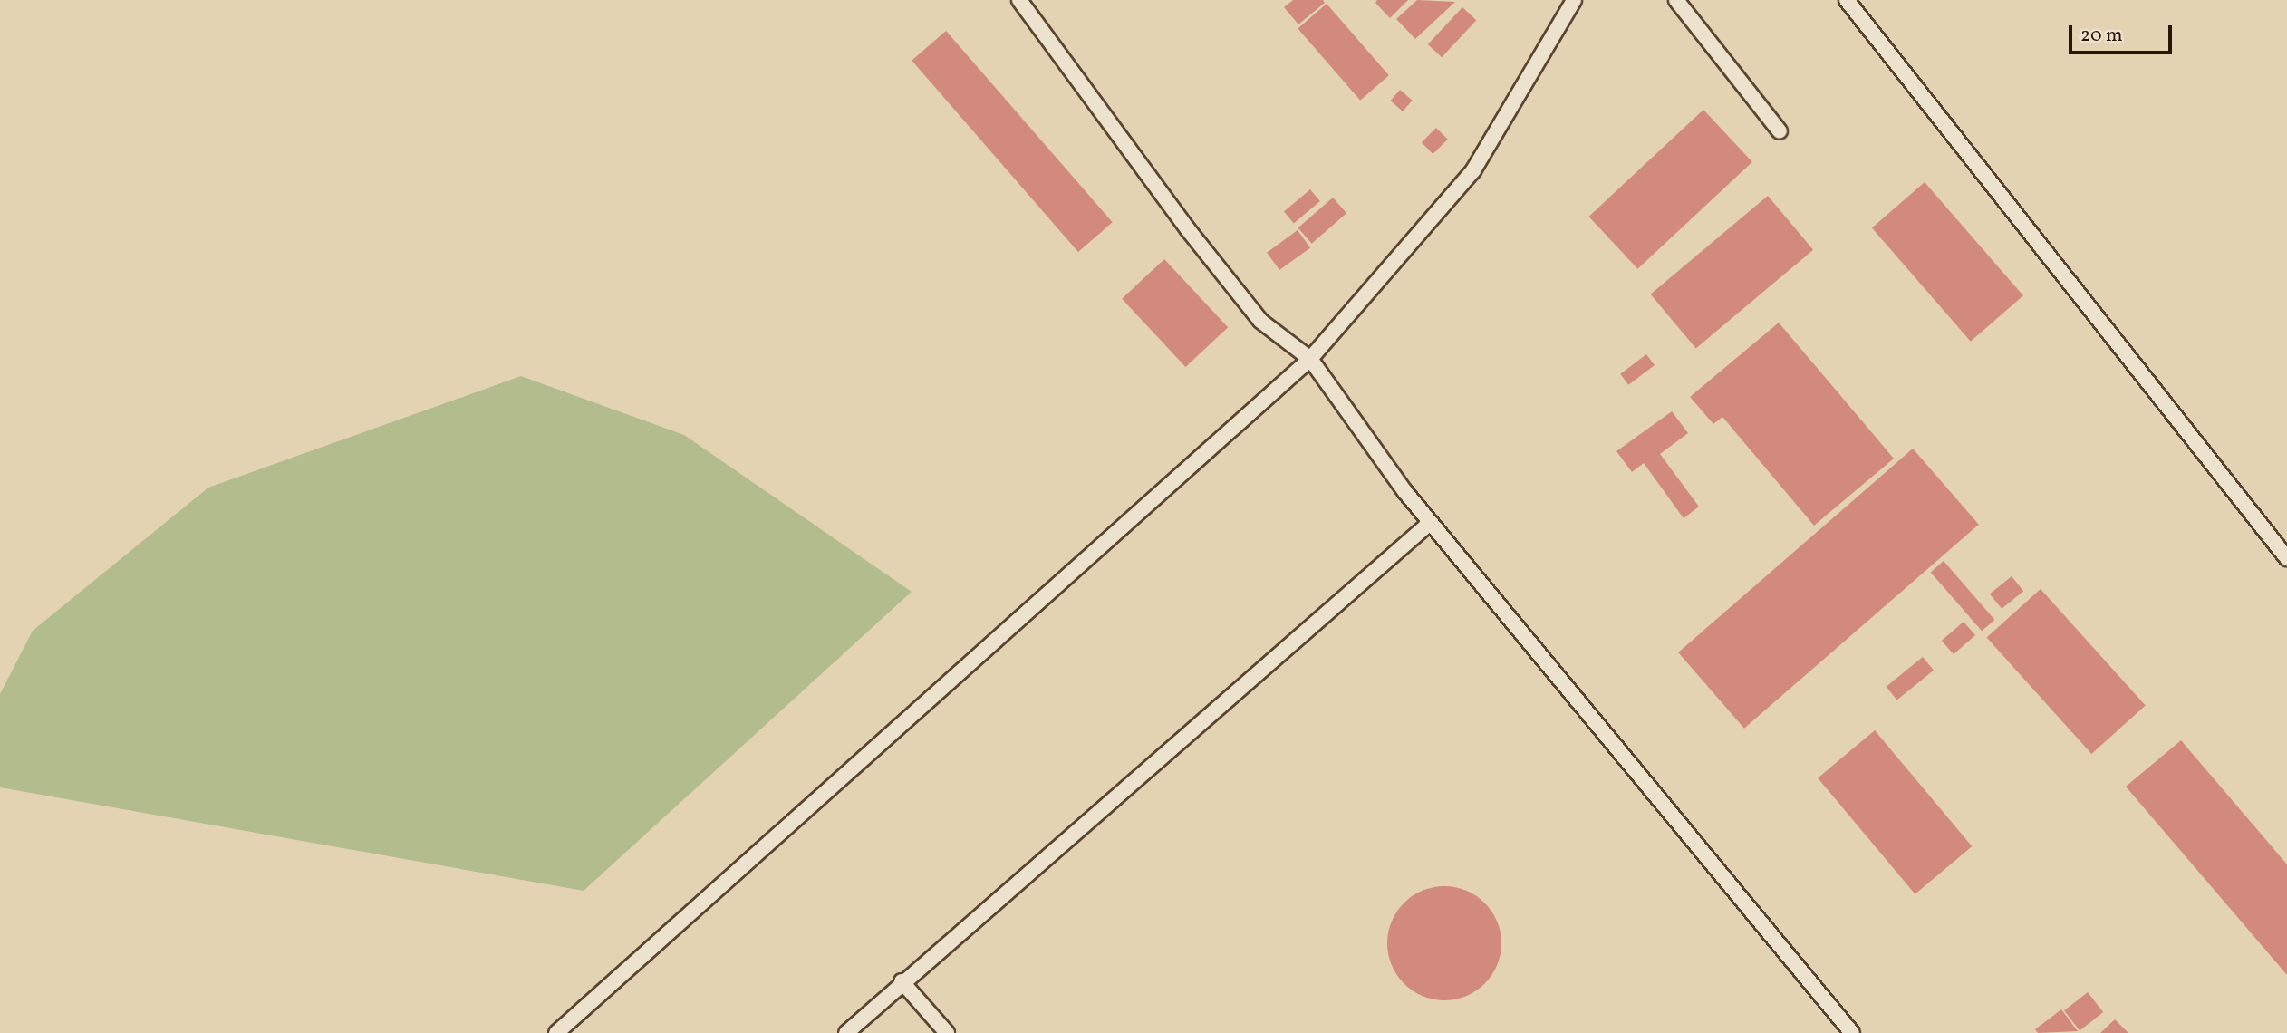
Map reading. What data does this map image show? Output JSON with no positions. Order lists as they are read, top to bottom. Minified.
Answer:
{"scale_bar":"20 m"}
